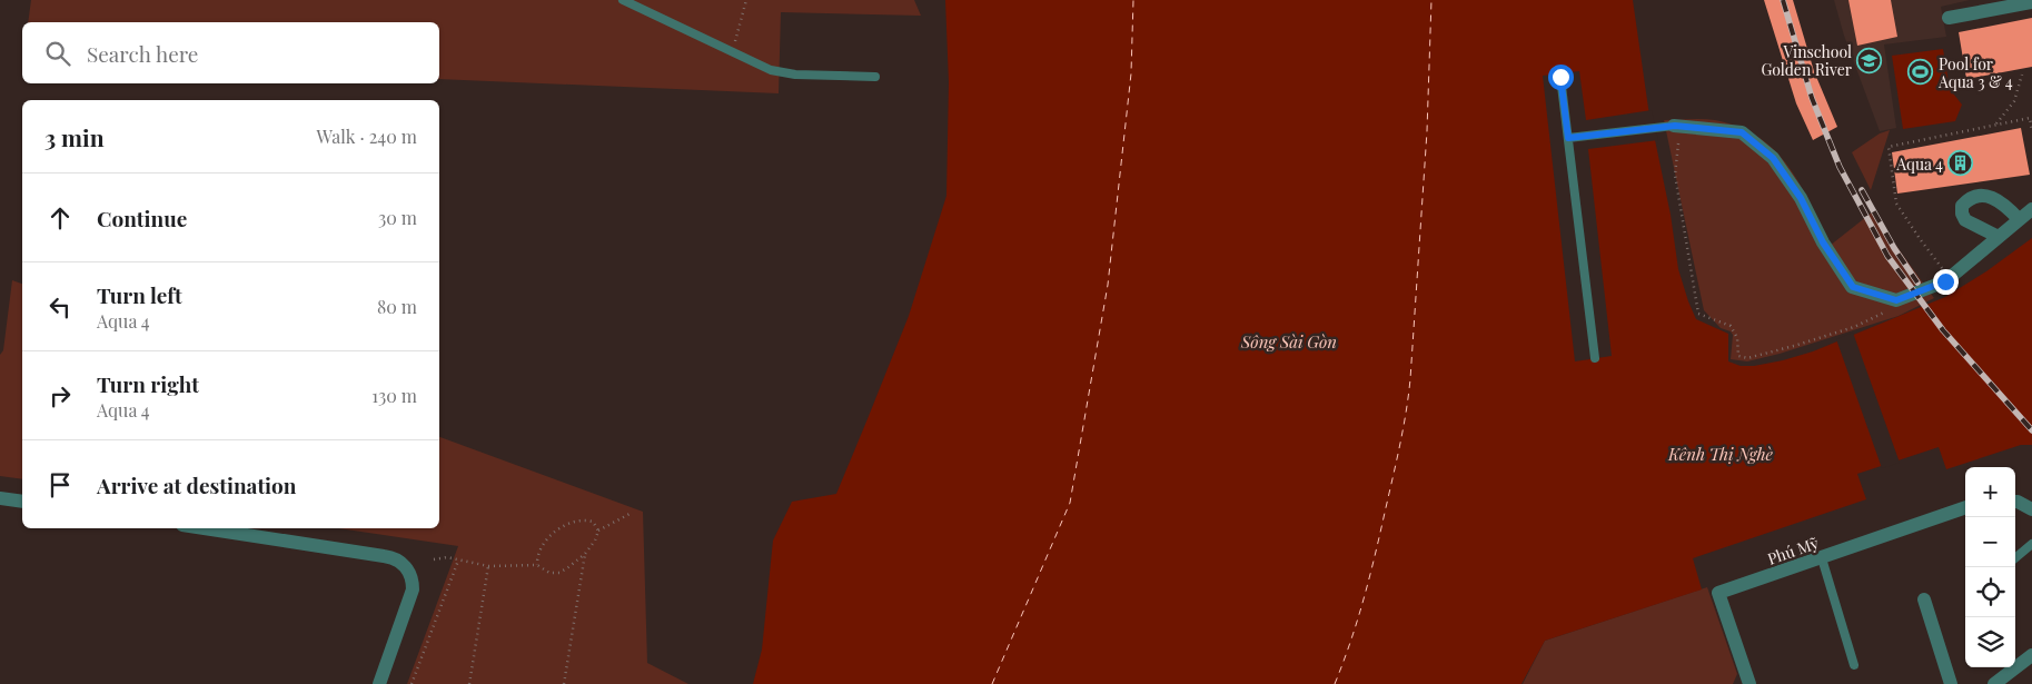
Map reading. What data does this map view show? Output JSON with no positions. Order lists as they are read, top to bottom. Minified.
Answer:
{"streets":{"street":["Phú Mỹ"]},"water":["Sông Sài Gòn","Kênh Thị Nghè"],"places":{"school or university":["Vinschool Golden River"],"sports":["Pool for Aqua 3 & 4"],"building":["Aqua 4"]},"page":{"search":"Search here","heading":["3 min","Walk · 240 m"],"list":[["Continue","30 m"],["Turn left","Aqua 4","80 m"],["Turn right","Aqua 4","130 m"],"Arrive at destination"],"map_buttons":["+","−"]}}
